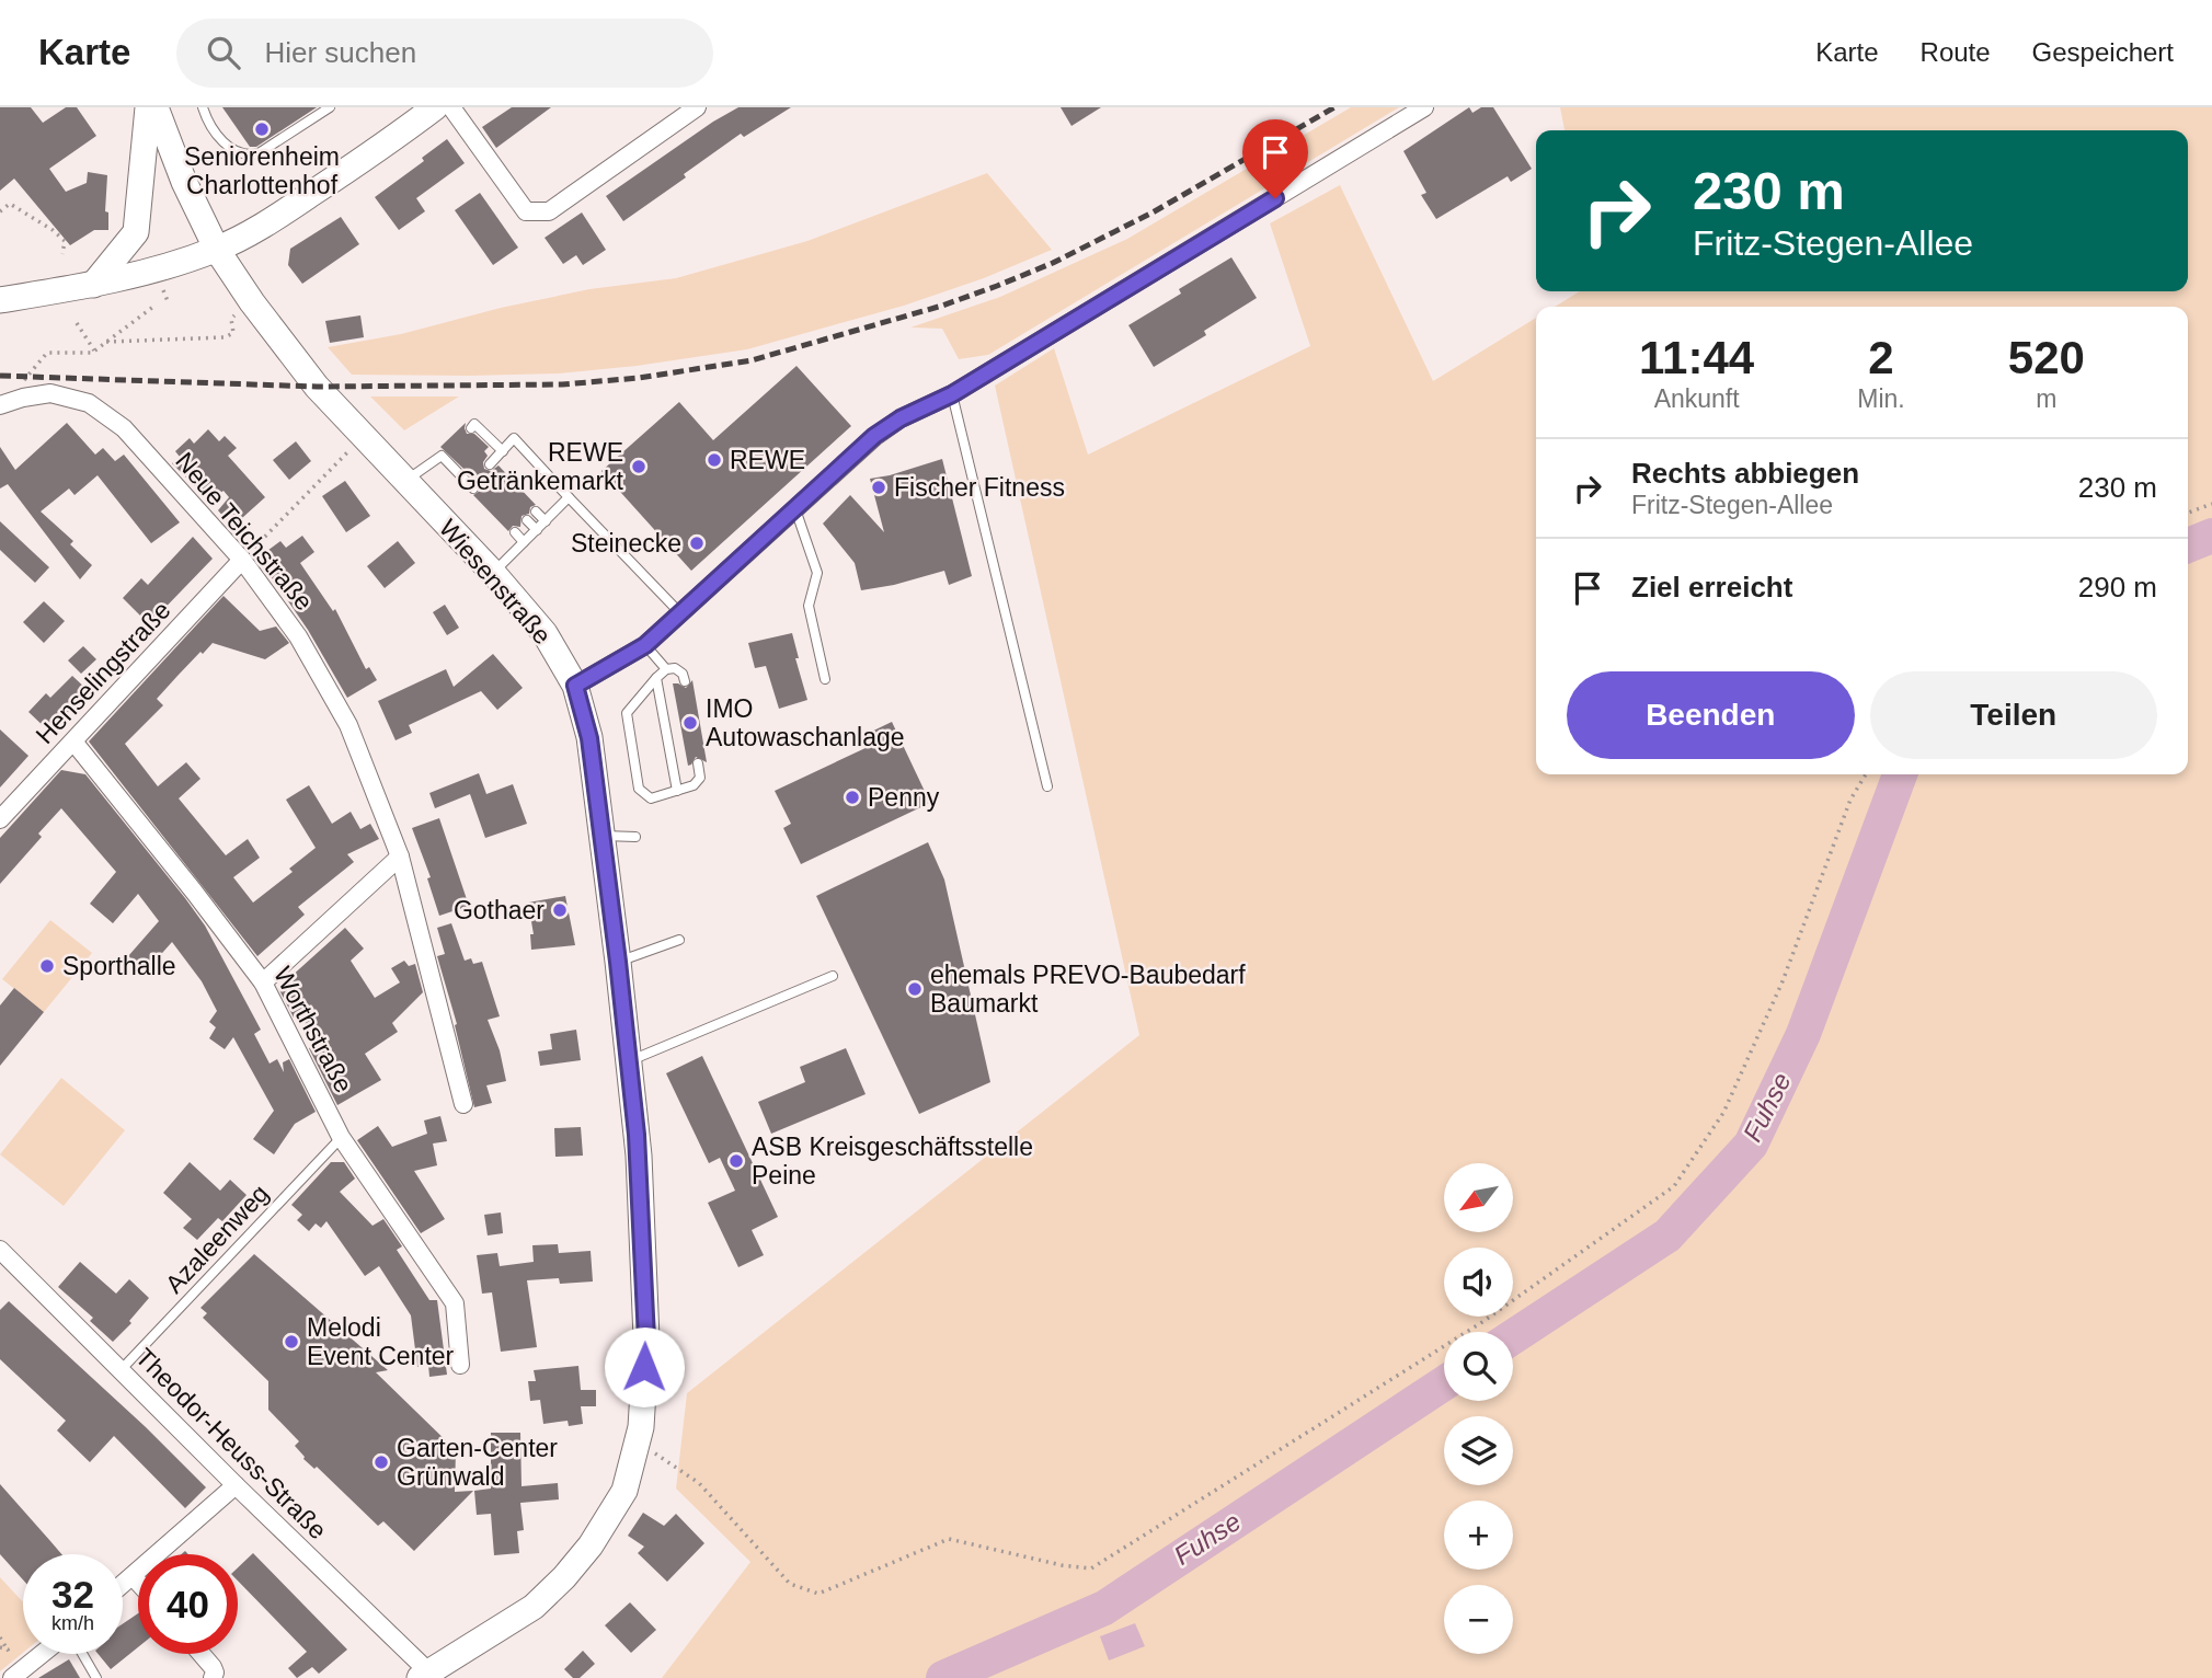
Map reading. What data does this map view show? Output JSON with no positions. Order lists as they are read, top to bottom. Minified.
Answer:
{"streets":{"street":["Neue Teichstraße","Wiesenstraße","Henselingstraße","Worthstraße","Theodor-Heuss-Straße"],"lane":["Azaleenweg"]},"crossings":[["Neue Teichstraße","Henselingstraße"],["Wiesenstraße","Theodor-Heuss-Straße"],["Henselingstraße","Worthstraße"],["Worthstraße","Azaleenweg"],["Azaleenweg","Theodor-Heuss-Straße"]],"water":["Fuhse"],"places":["Seniorenheim Charlottenhof","REWE","REWE Getränkemarkt","Fischer Fitness","Steinecke","IMO Autowaschanlage","Penny","Gothaer","Sporthalle","ehemals PREVO-Baubedarf Baumarkt","ASB Kreisgeschäftsstelle Peine","Melodi Event Center","Garten-Center Grünwald"],"north":"bottom left","page":{"header":"Karte","search":"Hier suchen","nav":["Karte","Route","Gespeichert"],"turn":["230 m","Fritz-Stegen-Allee"],"eta":["11:44","Ankunft","2","Min.","520","m"],"list":[{"name":"Rechts abbiegen","note":"Fritz-Stegen-Allee","value":"230 m"},{"name":"Ziel erreicht","value":"290 m"}],"buttons":["Beenden","Teilen"],"map_buttons":["+","−"],"speed":"32 km/h","limit":"40"}}
